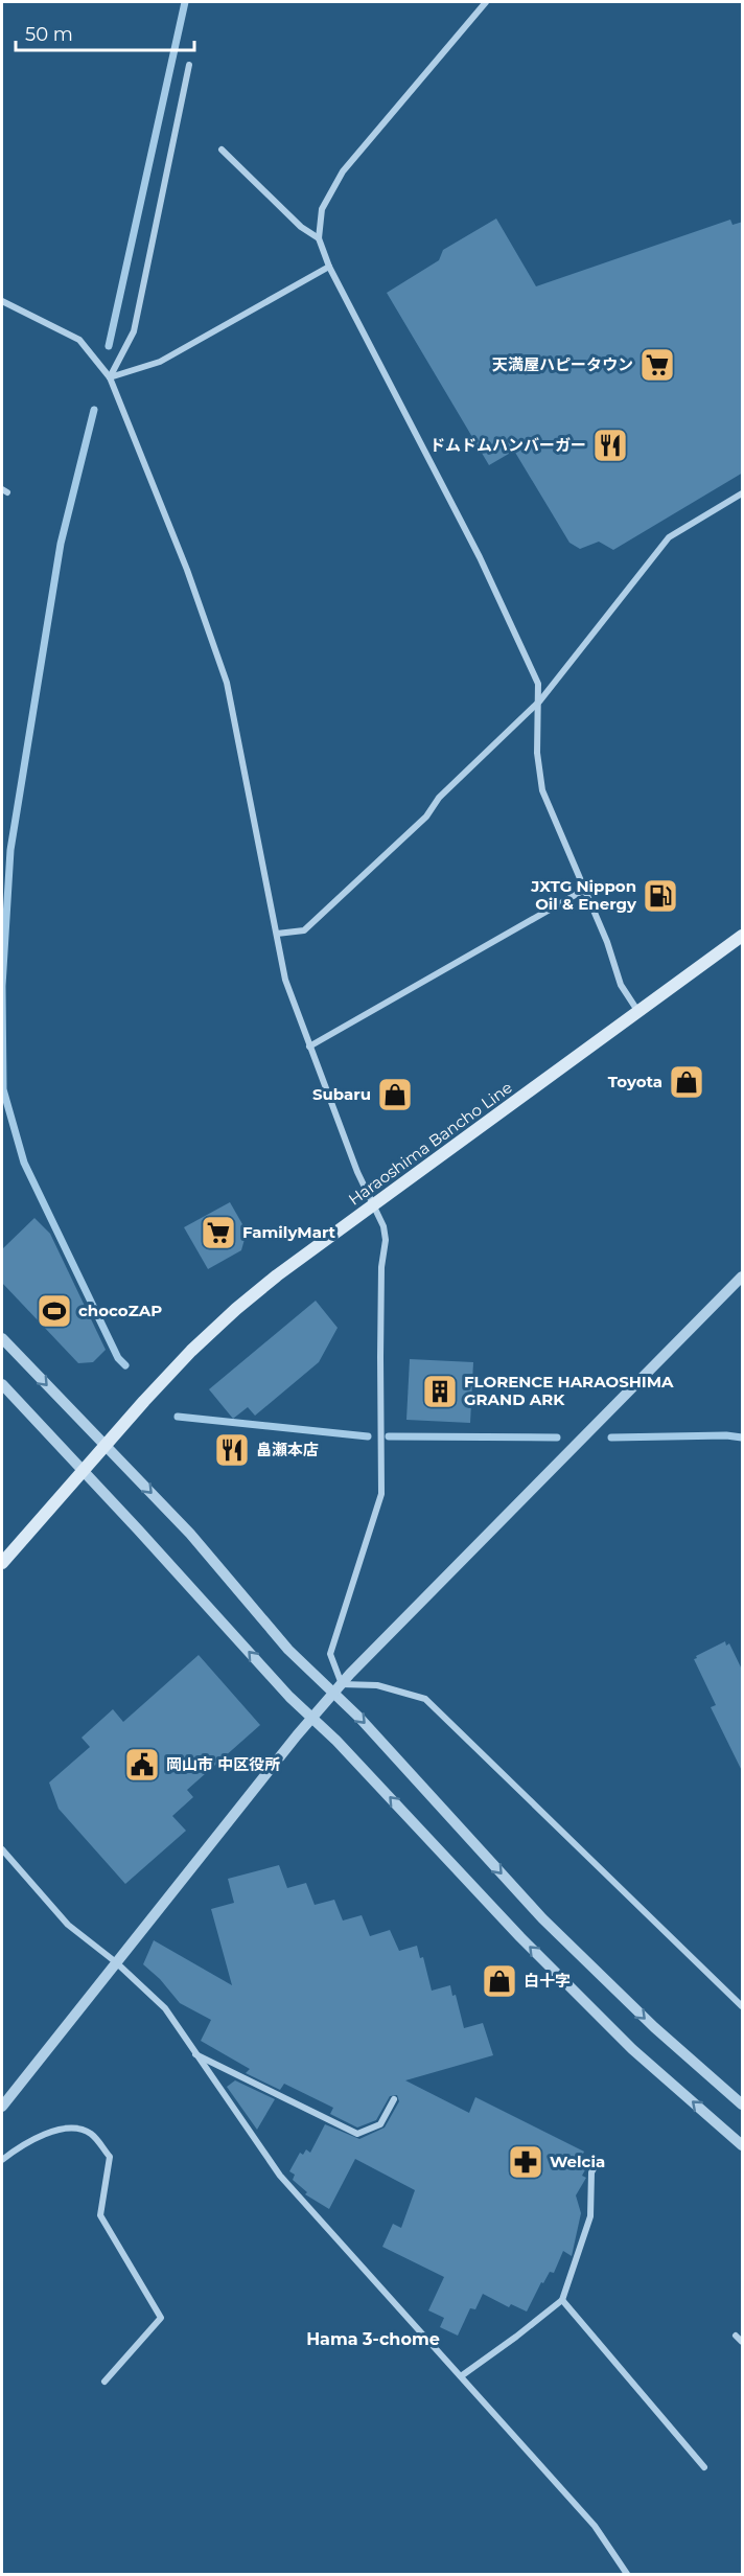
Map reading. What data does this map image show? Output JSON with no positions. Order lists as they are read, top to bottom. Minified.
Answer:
{"streets":{"main road":["Haraoshima Bancho Line"]},"districts":["Hama 3-chome"],"places":{"supermarket":["天満屋ハピータウン","FamilyMart"],"restaurant":["ドムドムハンバーガー","畠瀬本店"],"fuel station":["JXTG Nippon Oil & Energy"],"shop":["Toyota","Subaru","白十字"],"sports":["chocoZAP"],"building":["FLORENCE HARAOSHIMA GRAND ARK"],"public building":["岡山市 中区役所"],"pharmacy":["Welcia"]},"scale_bar":"50 m"}
